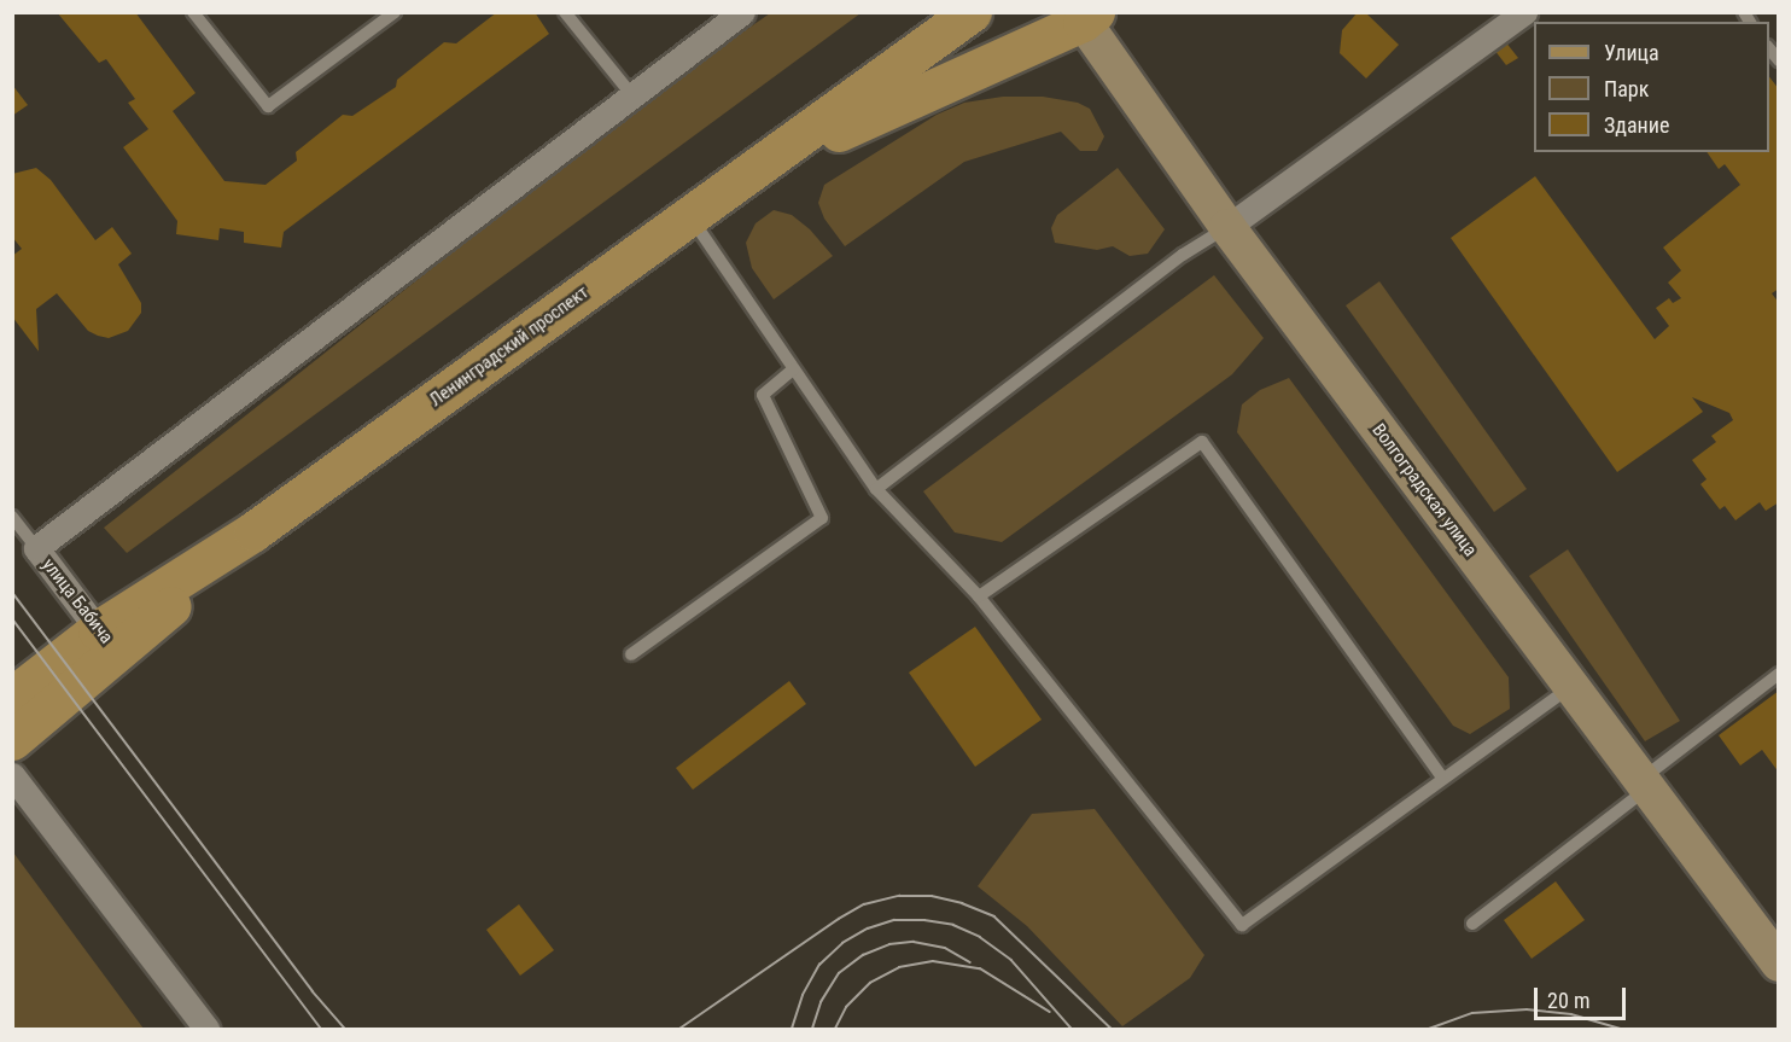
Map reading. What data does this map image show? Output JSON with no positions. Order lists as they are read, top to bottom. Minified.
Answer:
{"streets":{"main road":["Ленинградский проспект"],"street":["Волгоградская улица","улица Бабича"]},"crossings":[["Ленинградский проспект","Волгоградская улица"],["Ленинградский проспект","улица Бабича"]],"legend":["Улица","Парк","Здание"],"scale_bar":"20 m"}
